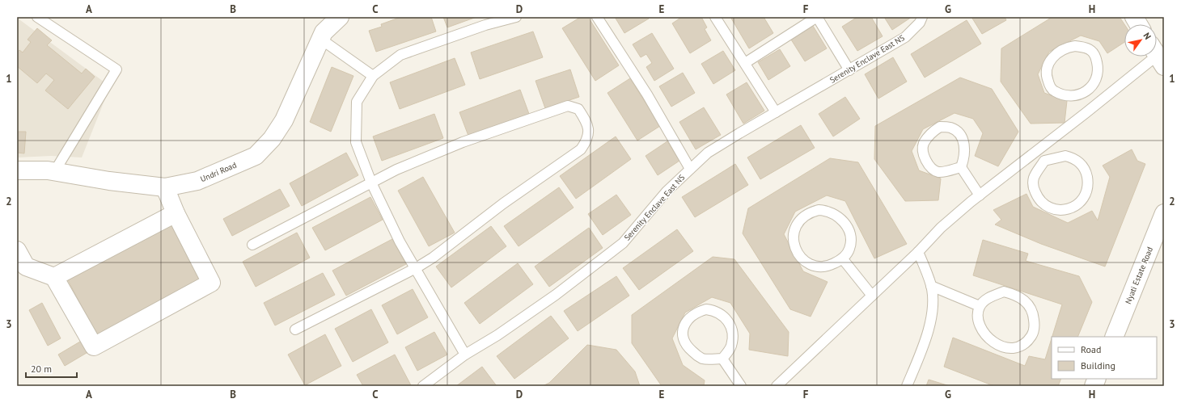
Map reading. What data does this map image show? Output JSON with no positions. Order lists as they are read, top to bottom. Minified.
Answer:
{"streets":{"street":["Undri Road","Nyati Estate Road"],"lane":["Serenity Enclave East NS"]},"legend":["Road","Building"],"scale_bar":"20 m","north":"top right","grid":{"columns":["A","B","C","D","E","F","G","H"],"rows":["1","2","3"]}}
